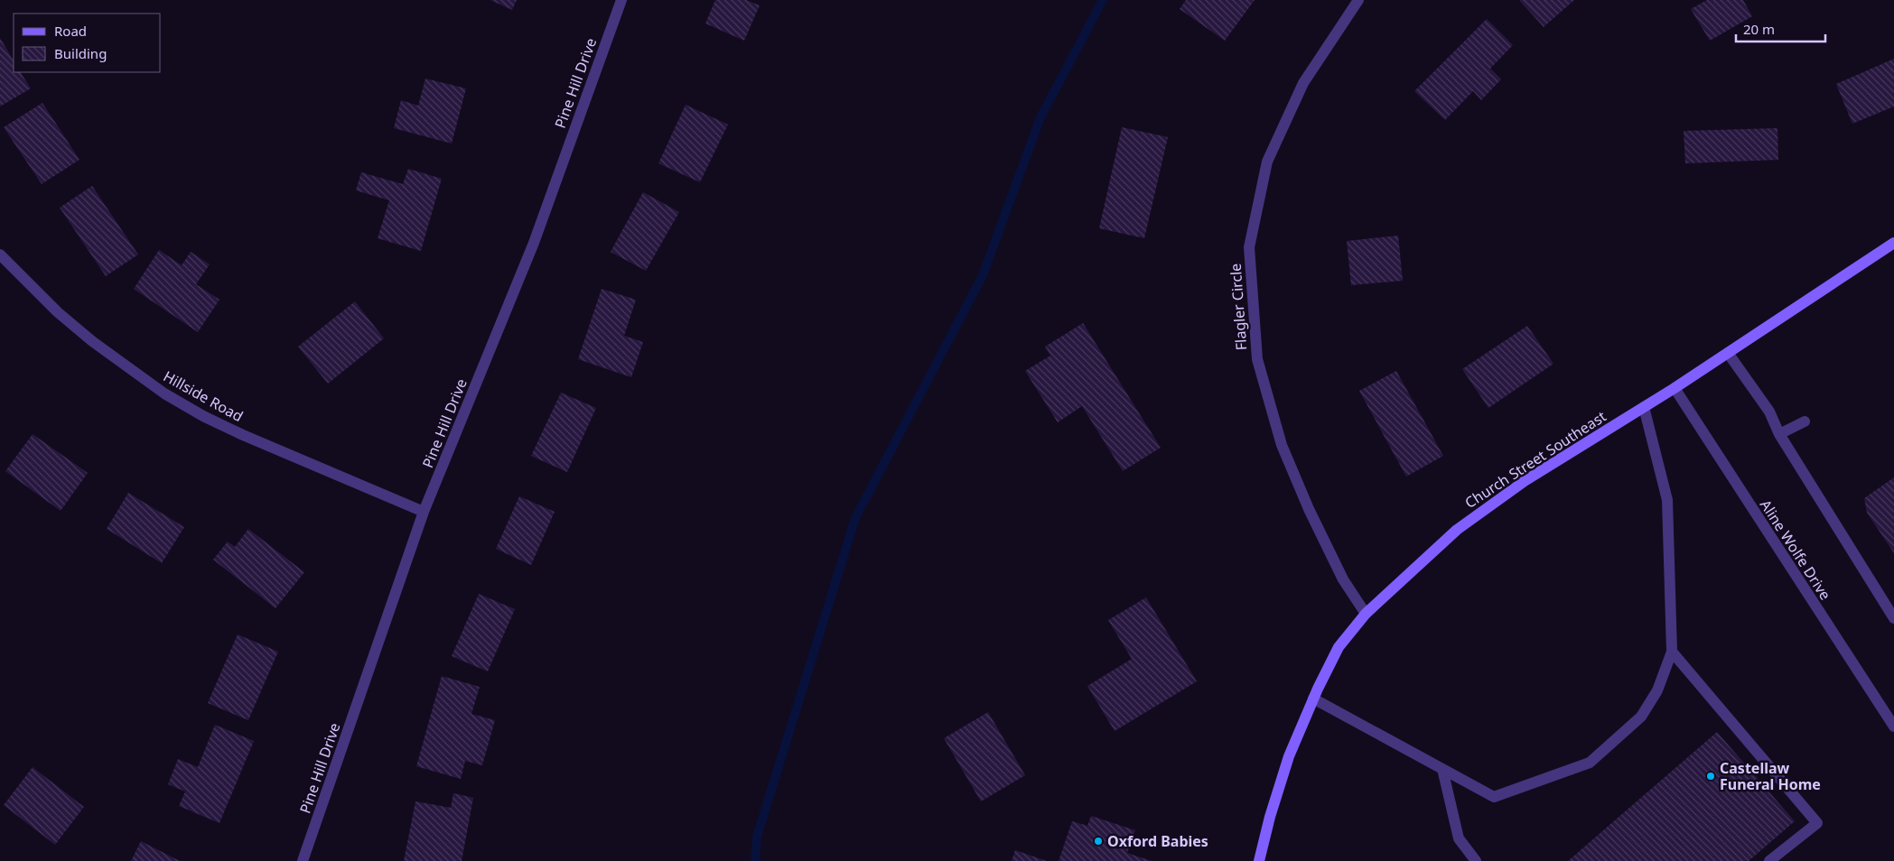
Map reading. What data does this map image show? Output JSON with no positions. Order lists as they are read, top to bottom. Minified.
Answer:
{"streets":{"street":["Pine Hill Drive","Flagler Circle","Hillside Road","Church Street Southeast","Aline Wolfe Drive"]},"crossings":[["Pine Hill Drive","Hillside Road"],["Flagler Circle","Church Street Southeast"],["Church Street Southeast","Aline Wolfe Drive"]],"places":["Castellaw Funeral Home","Oxford Babies"],"legend":["Road","Building"],"scale_bar":"20 m"}
